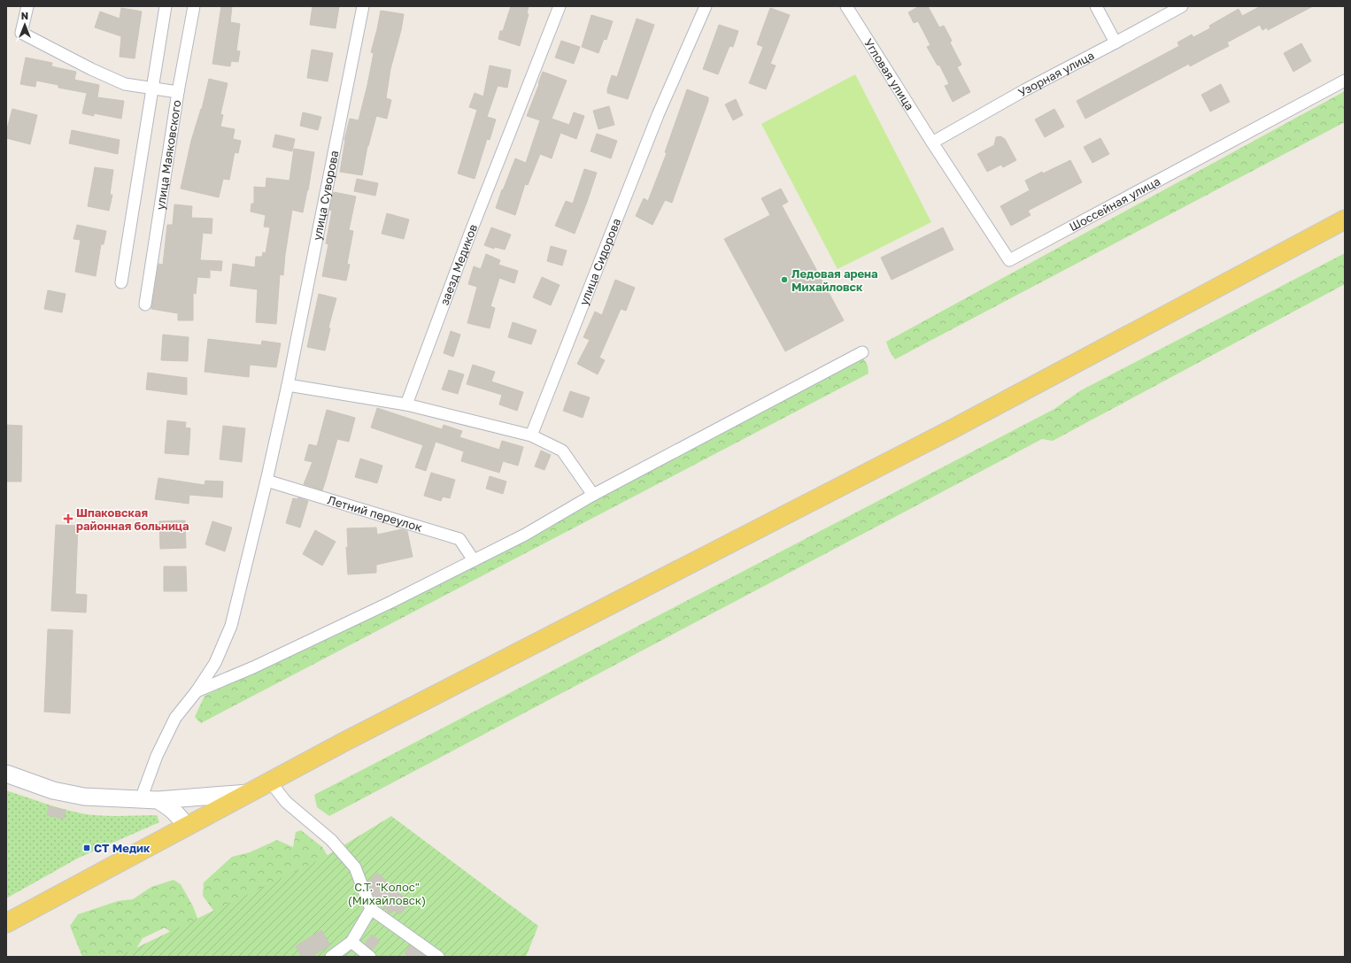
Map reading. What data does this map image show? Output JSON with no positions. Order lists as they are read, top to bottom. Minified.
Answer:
{"streets":{"street":["Узорная улица","Угловая улица","улица Маяковского","улица Суворова","Шоссейная улица","улица Сидорова","заезд Медиков","Летний переулок"]},"crossings":[["Узорная улица","Угловая улица"],["Узорная улица","Шоссейная улица"],["Угловая улица","Шоссейная улица"],["улица Суворова","Летний переулок"]],"parks":["С.Т. \"Колос\" (Михайловск)"],"places":{"other":["Ледовая арена Михайловск"],"health":["Шпаковская районная больница"],"transit":["СТ Медик"]},"north":"top"}
